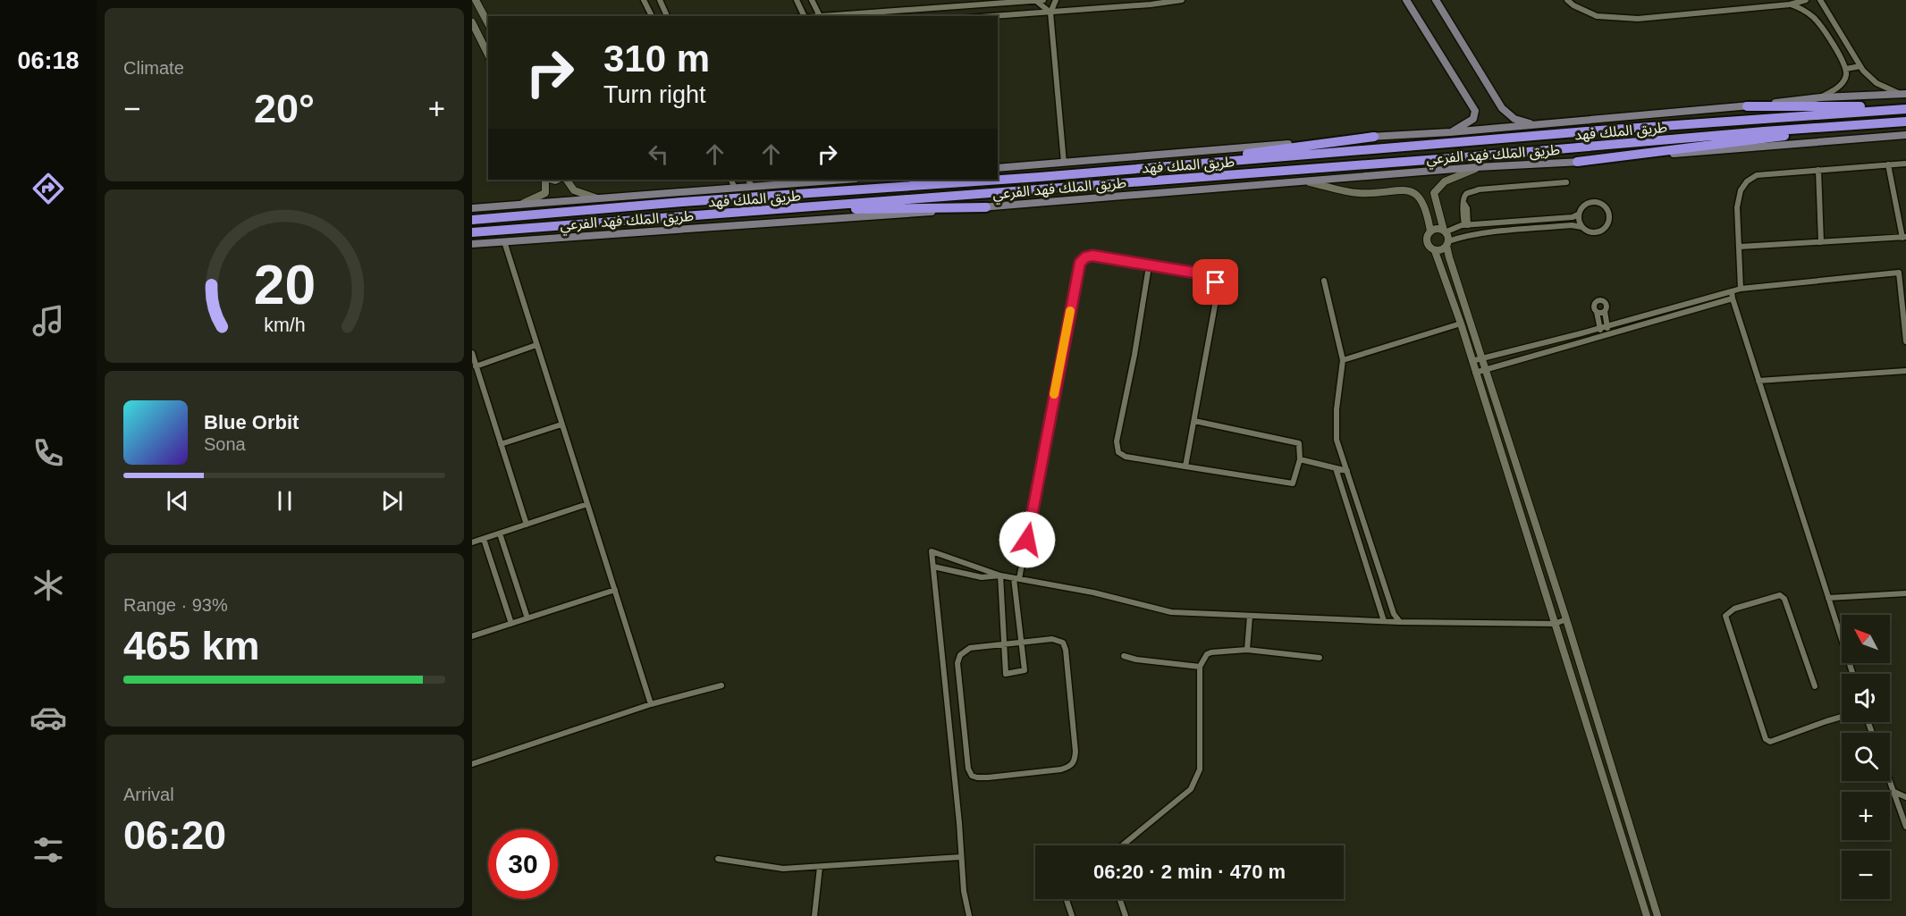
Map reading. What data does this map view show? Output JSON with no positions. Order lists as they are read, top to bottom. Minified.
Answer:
{"streets":{"highway":["طريق الملك فهد"],"main road":["طريق الملك فهد الفرعي"]},"north":"top left","page":{"tabs":"06:18","tile":["Climate",["Range · 93%","465 km"],["Arrival","06:20"]],"turn":["310 m","Turn right"],"heat":["−","20°","+"],"song":["Blue Orbit","Sona"],"map_buttons":["+","−"],"limit":"30","trip":"06:20 · 2 min · 470 m","gauge":["20","km/h"]}}
